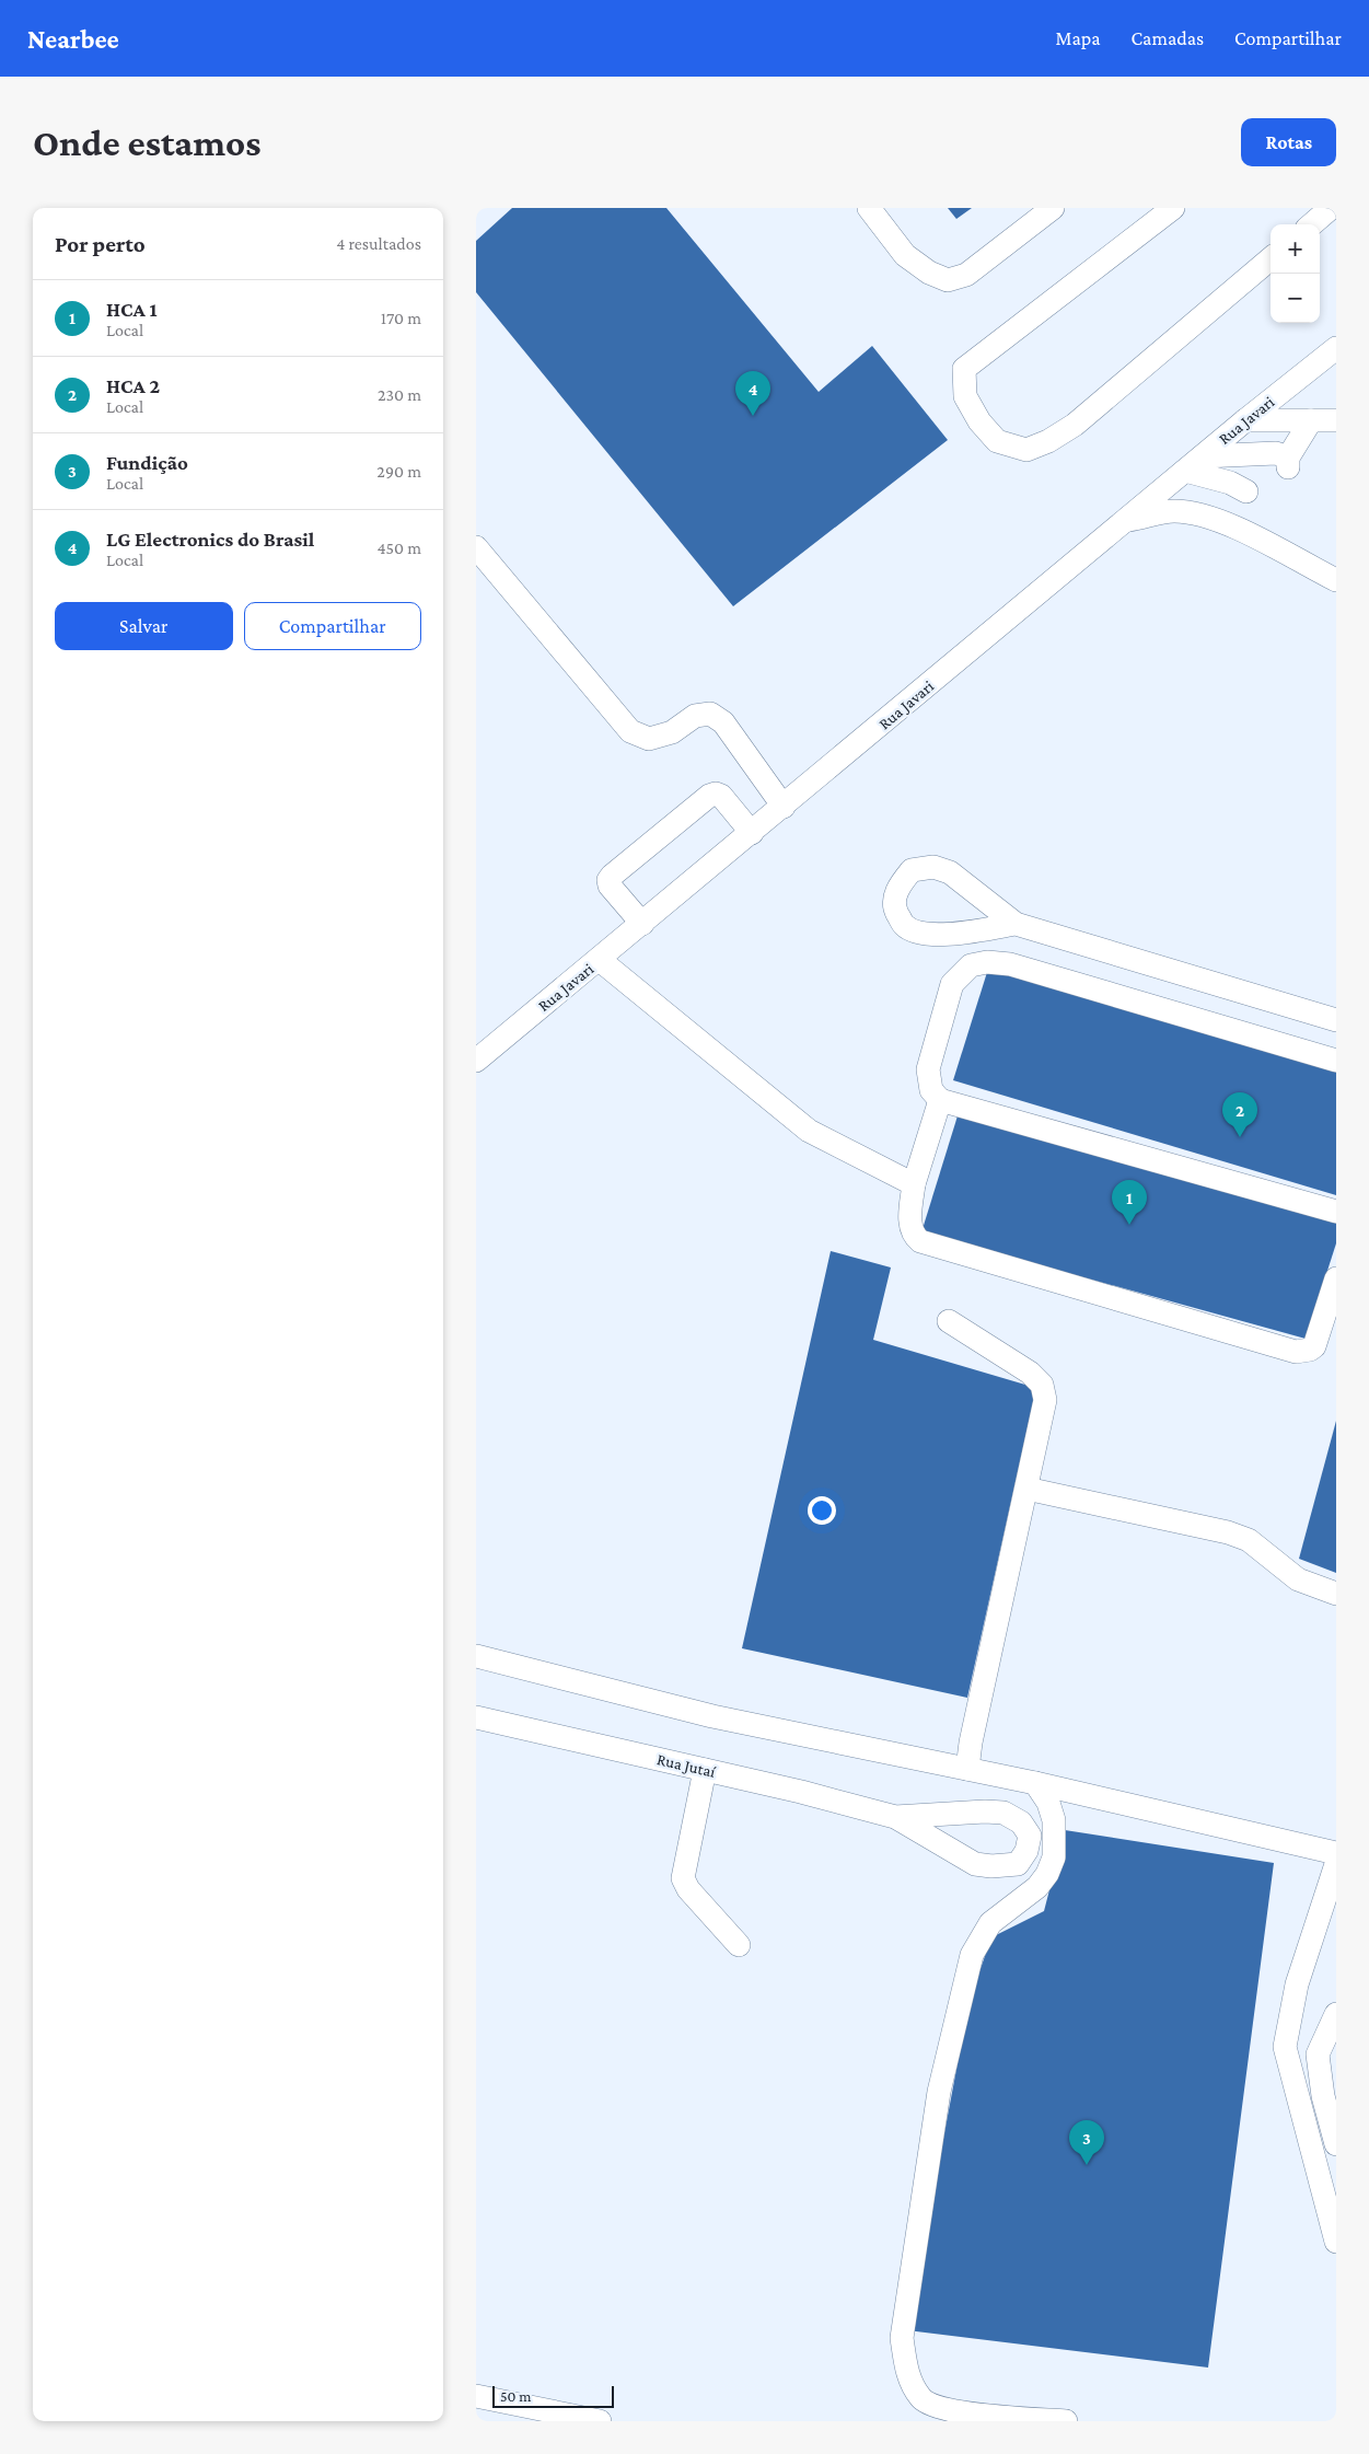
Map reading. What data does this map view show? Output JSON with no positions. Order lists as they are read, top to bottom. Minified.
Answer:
{"streets":{"street":["Rua Javari","Rua Jutaí"]},"scale_bar":"50 m","page":{"header":"Nearbee","nav":["Mapa","Camadas","Compartilhar"],"buttons":["Rotas",["Salvar","Compartilhar"]],"title":"Onde estamos","heading":["Por perto","4 resultados"],"map_buttons":["+","−"],"list":[{"mark":"1","name":"HCA 1","note":"Local","value":"170 m"},{"mark":"2","name":"HCA 2","note":"Local","value":"230 m"},{"mark":"3","name":"Fundição","note":"Local","value":"290 m"},{"mark":"4","name":"LG Electronics do Brasil","note":"Local","value":"450 m"}],"pins":["4","2","1","3"],"scale":"50 m"}}
